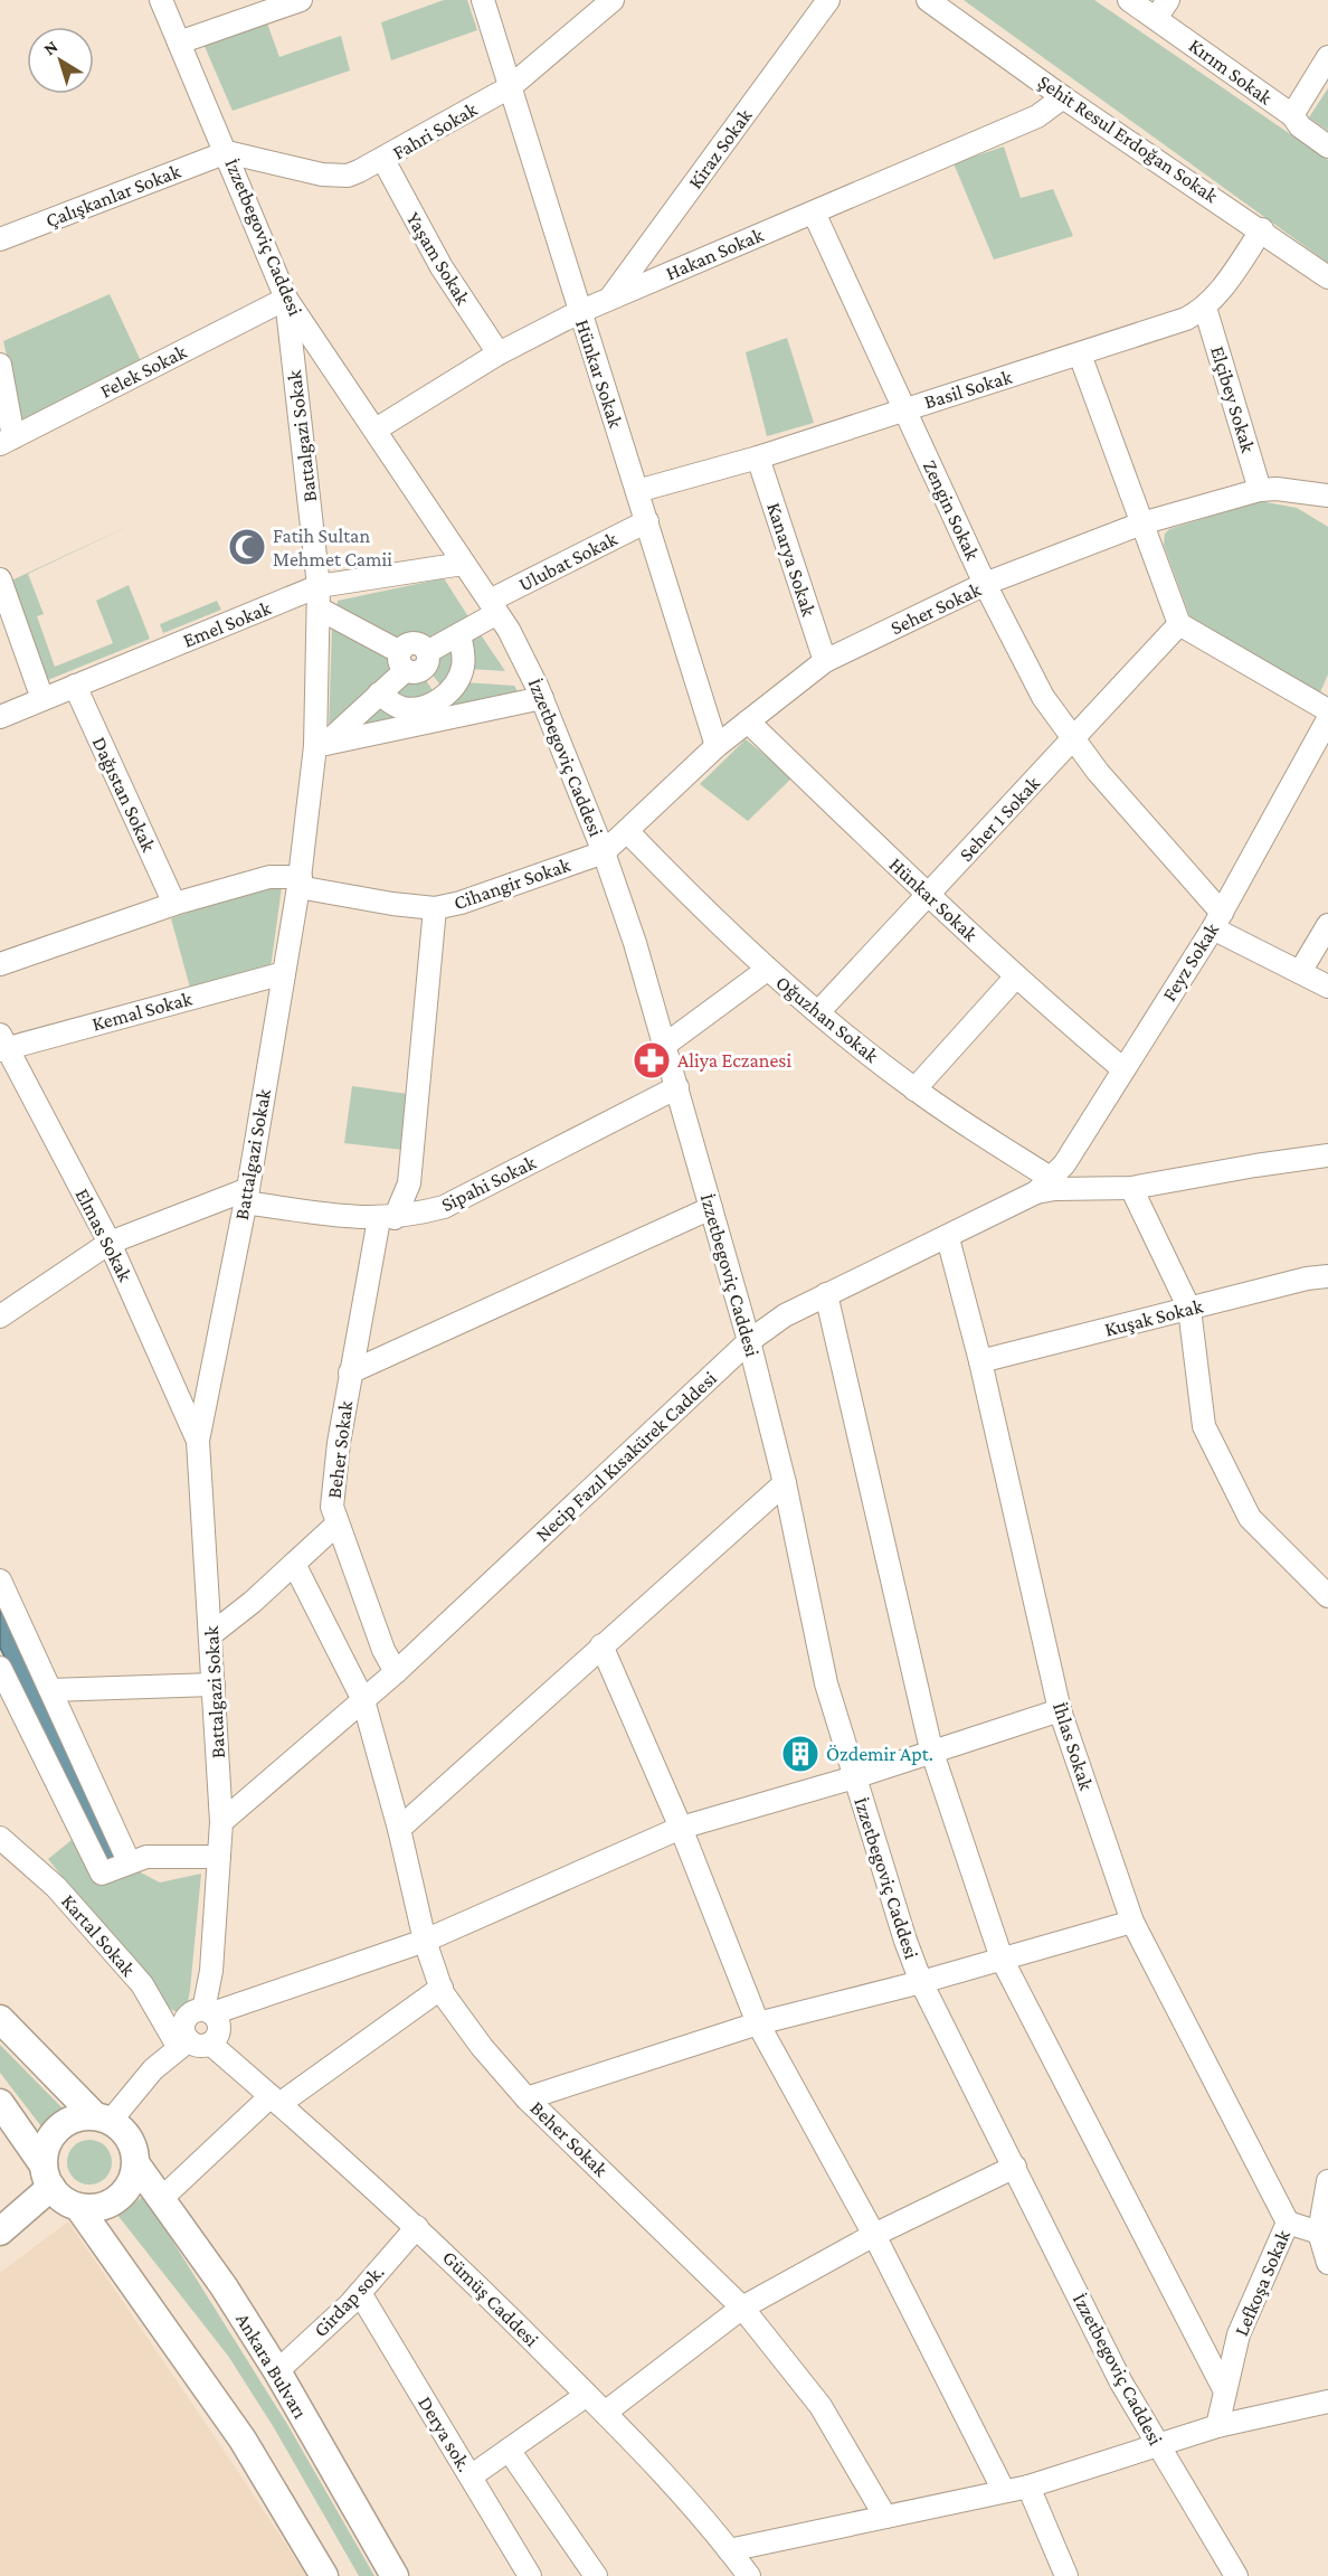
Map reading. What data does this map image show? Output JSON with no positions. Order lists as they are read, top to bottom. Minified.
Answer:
{"streets":{"main road":["Ankara Bulvarı"],"street":["Kırım Sokak","Fahri Sokak","Şehit Resul Erdoğan Sokak","Kiraz Sokak","Çalışkanlar Sokak","İzzetbegoviç Caddesi","Hakan Sokak","Yaşam Sokak","Felek Sokak","Hünkar Sokak","Basil Sokak","Elçibey Sokak","Battalgazi Sokak","Zengin Sokak","Kanarya Sokak","Ulubat Sokak","Seher Sokak","Emel Sokak","Dağıstan Sokak","Seher 1 Sokak","Cihangir Sokak","Feyz Sokak","Kemal Sokak","Oğuzhan Sokak","Sipahi Sokak","Elmas Sokak","Kuşak Sokak","Beher Sokak","Necip Fazıl Kısakürek Caddesi","İhlas Sokak","Kartal Sokak","Lefkoşa Sokak","Gümüş Caddesi","Girdap sok.","Derya sok."]},"crossings":[["Fahri Sokak","Çalışkanlar Sokak"],["Fahri Sokak","İzzetbegoviç Caddesi"],["Fahri Sokak","Yaşam Sokak"],["Fahri Sokak","Hünkar Sokak"],["Şehit Resul Erdoğan Sokak","Hakan Sokak"],["Şehit Resul Erdoğan Sokak","Basil Sokak"],["Kiraz Sokak","Hakan Sokak"],["Çalışkanlar Sokak","İzzetbegoviç Caddesi"],["İzzetbegoviç Caddesi","Hakan Sokak"],["İzzetbegoviç Caddesi","Felek Sokak"],["İzzetbegoviç Caddesi","Battalgazi Sokak"],["İzzetbegoviç Caddesi","Ulubat Sokak"],["İzzetbegoviç Caddesi","Seher Sokak"],["İzzetbegoviç Caddesi","Emel Sokak"],["İzzetbegoviç Caddesi","Cihangir Sokak"],["İzzetbegoviç Caddesi","Sipahi Sokak"],["İzzetbegoviç Caddesi","Necip Fazıl Kısakürek Caddesi"],["Hakan Sokak","Yaşam Sokak"],["Hakan Sokak","Hünkar Sokak"],["Hakan Sokak","Zengin Sokak"],["Felek Sokak","Battalgazi Sokak"],["Hünkar Sokak","Basil Sokak"],["Hünkar Sokak","Ulubat Sokak"],["Hünkar Sokak","Seher Sokak"],["Hünkar Sokak","Seher 1 Sokak"],["Hünkar Sokak","Feyz Sokak"],["Basil Sokak","Elçibey Sokak"],["Basil Sokak","Zengin Sokak"],["Basil Sokak","Kanarya Sokak"],["Elçibey Sokak","Seher Sokak"],["Battalgazi Sokak","Ulubat Sokak"],["Battalgazi Sokak","Emel Sokak"],["Battalgazi Sokak","Cihangir Sokak"],["Battalgazi Sokak","Kemal Sokak"],["Battalgazi Sokak","Sipahi Sokak"],["Battalgazi Sokak","Elmas Sokak"],["Battalgazi Sokak","Necip Fazıl Kısakürek Caddesi"],["Battalgazi Sokak","Kartal Sokak"],["Battalgazi Sokak","Gümüş Caddesi"],["Zengin Sokak","Seher Sokak"],["Zengin Sokak","Seher 1 Sokak"],["Zengin Sokak","Feyz Sokak"],["Kanarya Sokak","Seher Sokak"],["Seher Sokak","Cihangir Sokak"],["Seher Sokak","Oğuzhan Sokak"],["Emel Sokak","Dağıstan Sokak"],["Dağıstan Sokak","Cihangir Sokak"],["Seher 1 Sokak","Oğuzhan Sokak"],["Cihangir Sokak","Beher Sokak"],["Feyz Sokak","Oğuzhan Sokak"],["Feyz Sokak","Necip Fazıl Kısakürek Caddesi"],["Kemal Sokak","Elmas Sokak"],["Oğuzhan Sokak","Necip Fazıl Kısakürek Caddesi"],["Sipahi Sokak","Beher Sokak"],["Kuşak Sokak","İhlas Sokak"],["Beher Sokak","Necip Fazıl Kısakürek Caddesi"],["Necip Fazıl Kısakürek Caddesi","İhlas Sokak"],["İhlas Sokak","Lefkoşa Sokak"],["Kartal Sokak","Gümüş Caddesi"],["Gümüş Caddesi","Girdap sok."],["Girdap sok.","Ankara Bulvarı"],["Girdap sok.","Derya sok."]],"places":{"mosque":["Fatih Sultan Mehmet Camii"],"pharmacy":["Aliya Eczanesi"],"building":["Özdemir Apt."]},"north":"top left"}
